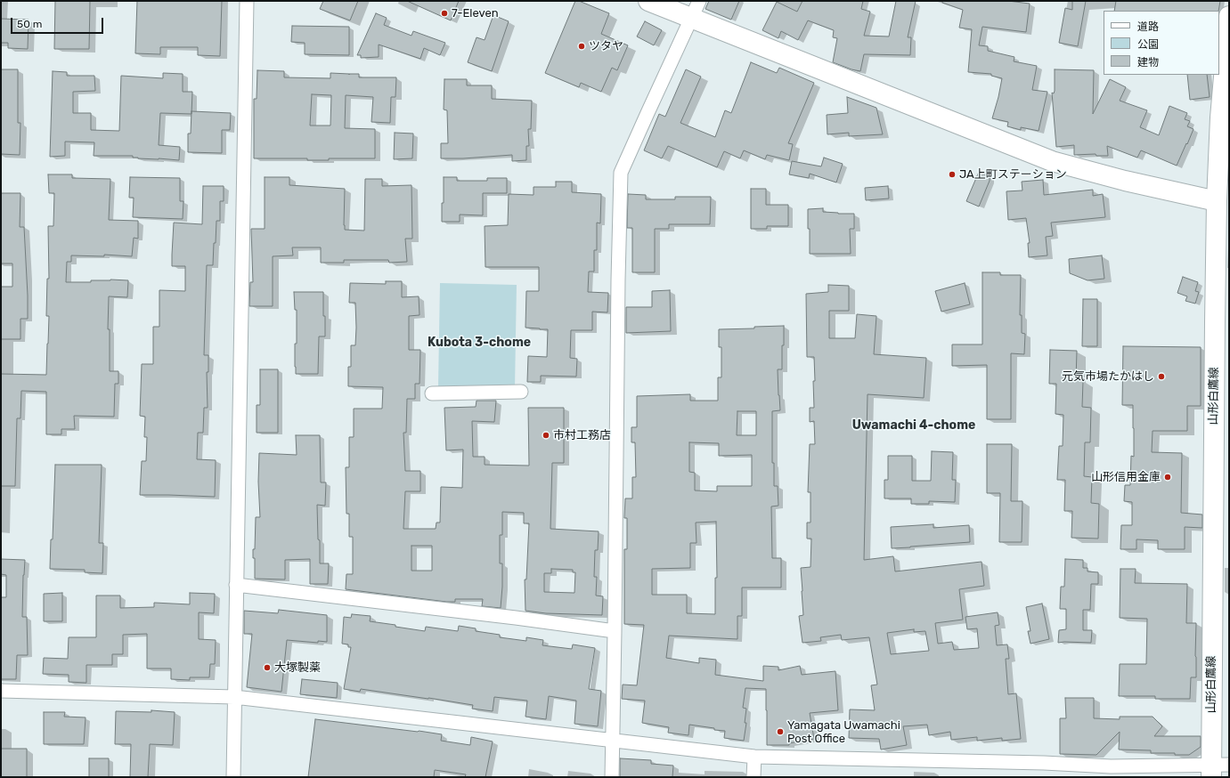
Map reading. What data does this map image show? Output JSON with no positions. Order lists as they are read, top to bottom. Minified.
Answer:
{"streets":{"main road":["山形白鷹線"]},"districts":["Kubota 3-chome","Uwamachi 4-chome"],"places":["7-Eleven","ツタヤ","JA上町ステーション","元気市場たかはし","市村工務店","山形信用金庫","大塚製薬","Yamagata Uwamachi Post Office"],"legend":["道路","公園","建物"],"scale_bar":"50 m"}
